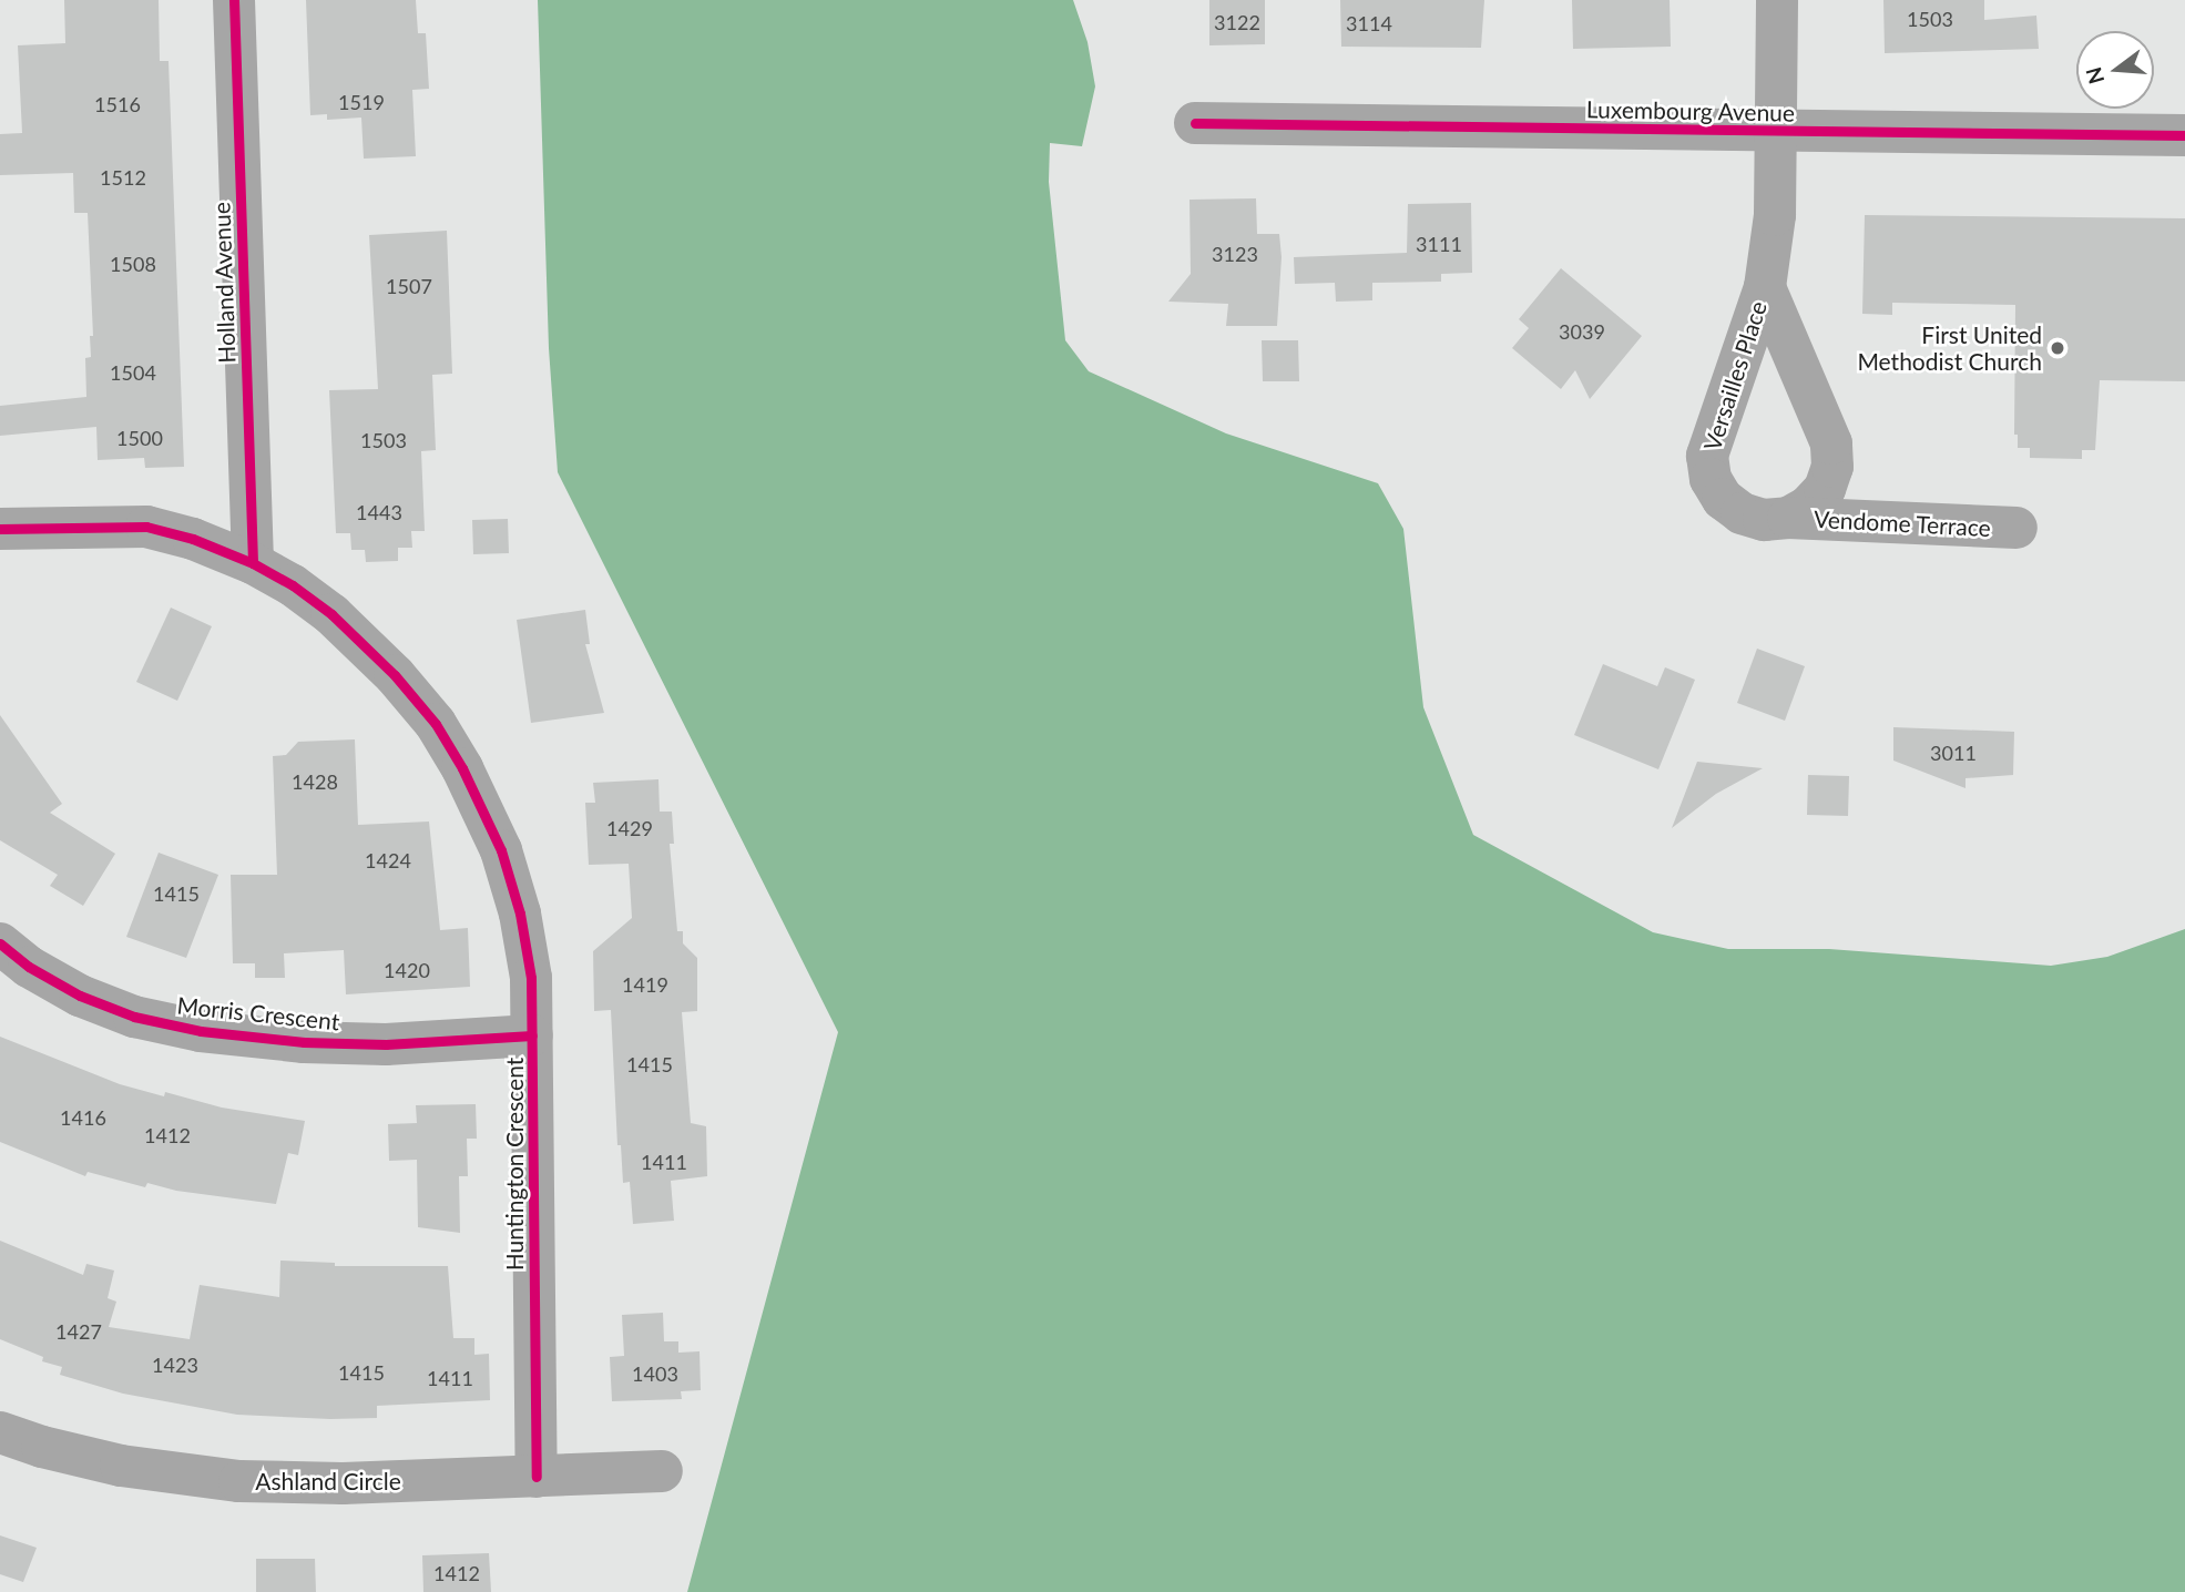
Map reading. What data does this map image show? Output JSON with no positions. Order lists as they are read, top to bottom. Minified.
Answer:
{"streets":{"street":["Luxembourg Avenue","Holland Avenue","Versailles Place","Vendome Terrace","Morris Crescent","Huntington Crescent","Ashland Circle"]},"crossings":[["Luxembourg Avenue","Versailles Place"],["Holland Avenue","Huntington Crescent"],["Versailles Place","Vendome Terrace"],["Morris Crescent","Huntington Crescent"],["Huntington Crescent","Ashland Circle"]],"places":["First United Methodist Church"],"house_numbers":["1503","3122","3114","1519","1516","1512","3111","3123","1508","1507","3039","1504","1500","1503","1443","3011","1428","1429","1424","1415","1420","1419","1415","1416","1412","1411","1427","1423","1415","1403","1411","1412"],"north":"left"}
